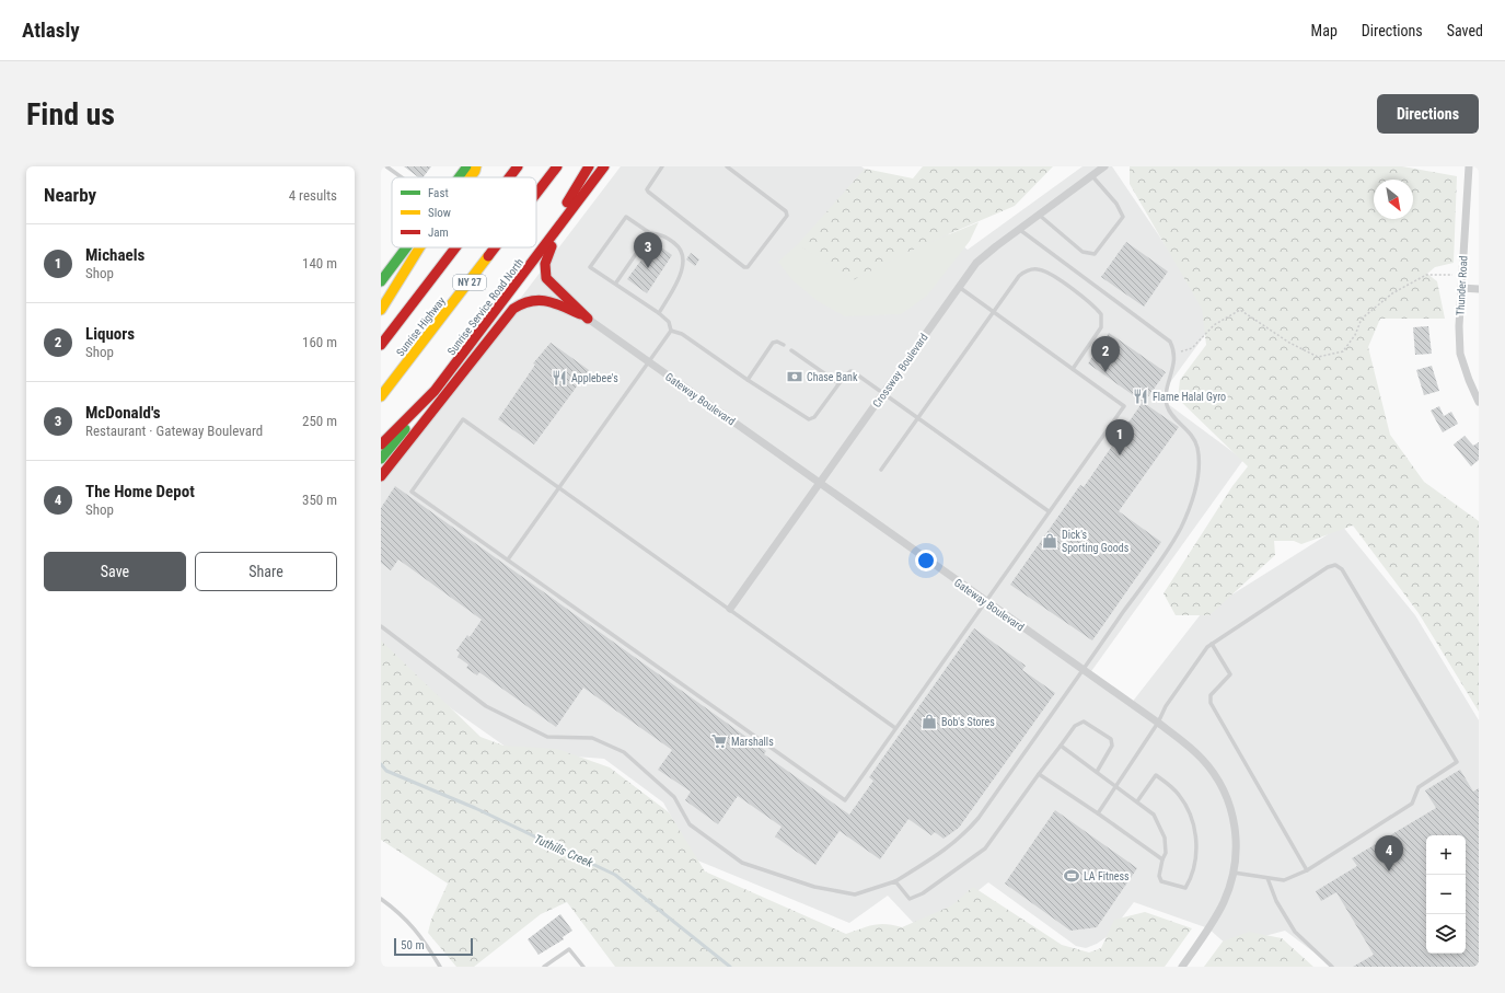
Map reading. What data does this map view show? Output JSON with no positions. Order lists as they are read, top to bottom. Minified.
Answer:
{"streets":{"main road":["NY 27","Sunrise Service Road North","Sunrise Highway"],"street":["Thunder Road","Crossway Boulevard","Gateway Boulevard"]},"crossings":[["Crossway Boulevard","Gateway Boulevard"]],"water":["Tuthills Creek"],"places":{"bank":["Chase Bank"],"restaurant":["Applebee's","Flame Halal Gyro"],"shop":["Dick's Sporting Goods","Bob's Stores"],"supermarket":["Marshalls"],"sports":["LA Fitness"]},"legend":["Fast","Slow","Jam"],"scale_bar":"50 m","north":"bottom right","page":{"header":"Atlasly","nav":["Map","Directions","Saved"],"buttons":["Directions",["Save","Share"]],"title":"Find us","heading":["Nearby","4 results"],"list":[{"mark":"1","name":"Michaels","note":"Shop","value":"140 m"},{"mark":"2","name":"Liquors","note":"Shop","value":"160 m"},{"mark":"3","name":"McDonald's","note":"Restaurant · Gateway Boulevard","value":"250 m"},{"mark":"4","name":"The Home Depot","note":"Shop","value":"350 m"}],"pins":["3","2","1","4"],"map_buttons":["+","−"],"scale":"50 m"}}
